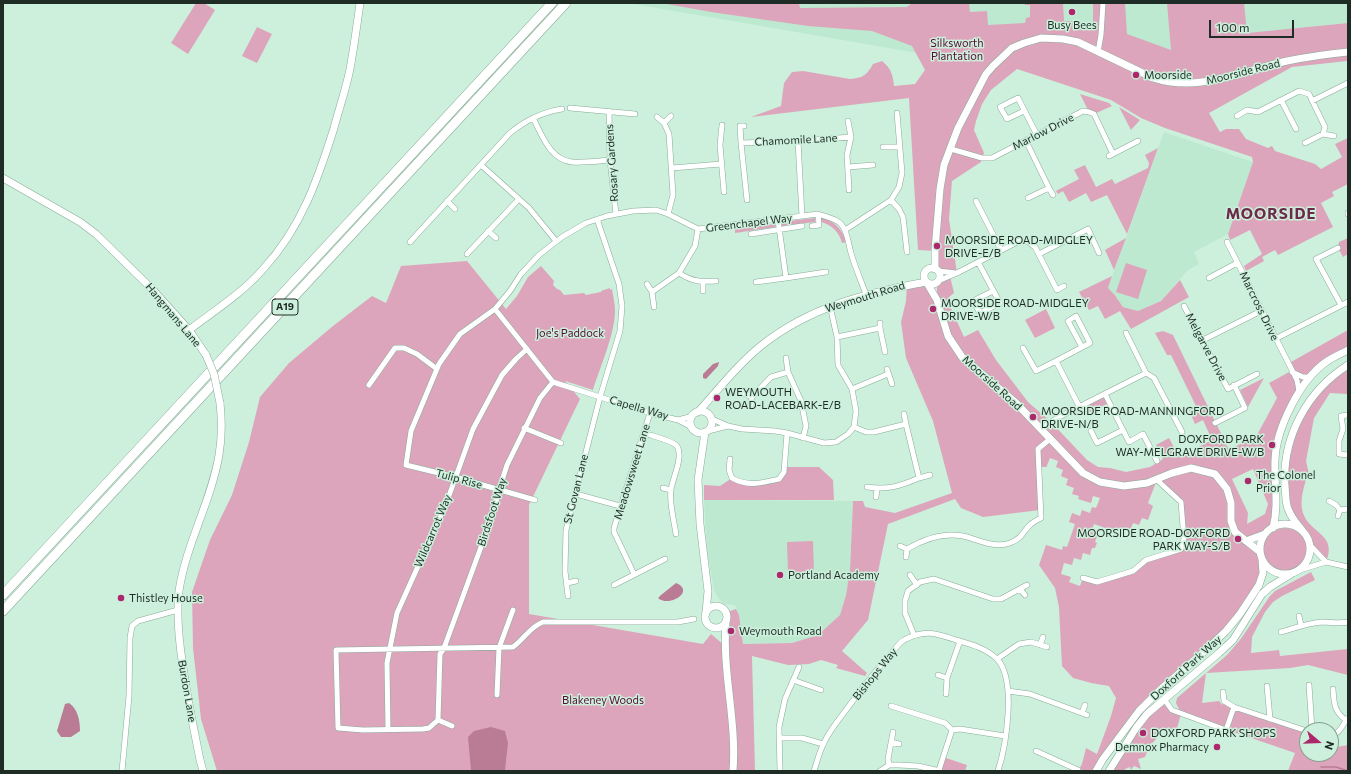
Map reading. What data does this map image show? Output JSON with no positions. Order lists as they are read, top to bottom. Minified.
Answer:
{"streets":{"highway":["A19"],"street":["Moorside Road","Marlow Drive","Chamomile Lane","Rosary Gardens","Greenchapel Way","Weymouth Road","Marcross Drive","Hangmans Lane","Melgarve Drive","Capella Way","Meadowsweet Lane","Tulip Rise","St Govan Lane","Birdsfoot Way","Wildcarrot Way","Doxford Park Way","Bishops Way","Burdon Lane"]},"crossings":[["Moorside Road","Marlow Drive"],["Moorside Road","Weymouth Road"],["Moorside Road","Doxford Park Way"],["Rosary Gardens","Greenchapel Way"],["Greenchapel Way","Tulip Rise"],["Greenchapel Way","St Govan Lane"],["Weymouth Road","Capella Way"],["Hangmans Lane","Burdon Lane"],["Capella Way","Meadowsweet Lane"],["Capella Way","St Govan Lane"],["Capella Way","Birdsfoot Way"],["Tulip Rise","Birdsfoot Way"],["Tulip Rise","Wildcarrot Way"]],"districts":["MOORSIDE"],"parks":["Silksworth Plantation","Joe's Paddock","Blakeney Woods"],"places":["Busy Bees","Moorside","MOORSIDE ROAD-MIDGLEY DRIVE-E/B","MOORSIDE ROAD-MIDGLEY DRIVE-W/B","WEYMOUTH ROAD-LACEBARK-E/B","MOORSIDE ROAD-MANNINGFORD DRIVE-N/B","DOXFORD PARK WAY-MELGRAVE DRIVE-W/B","The Colonel Prior","MOORSIDE ROAD-DOXFORD PARK WAY-S/B","Portland Academy","Thistley House","Weymouth Road","DOXFORD PARK SHOPS","Demnox Pharmacy"],"scale_bar":"100 m","north":"right"}
